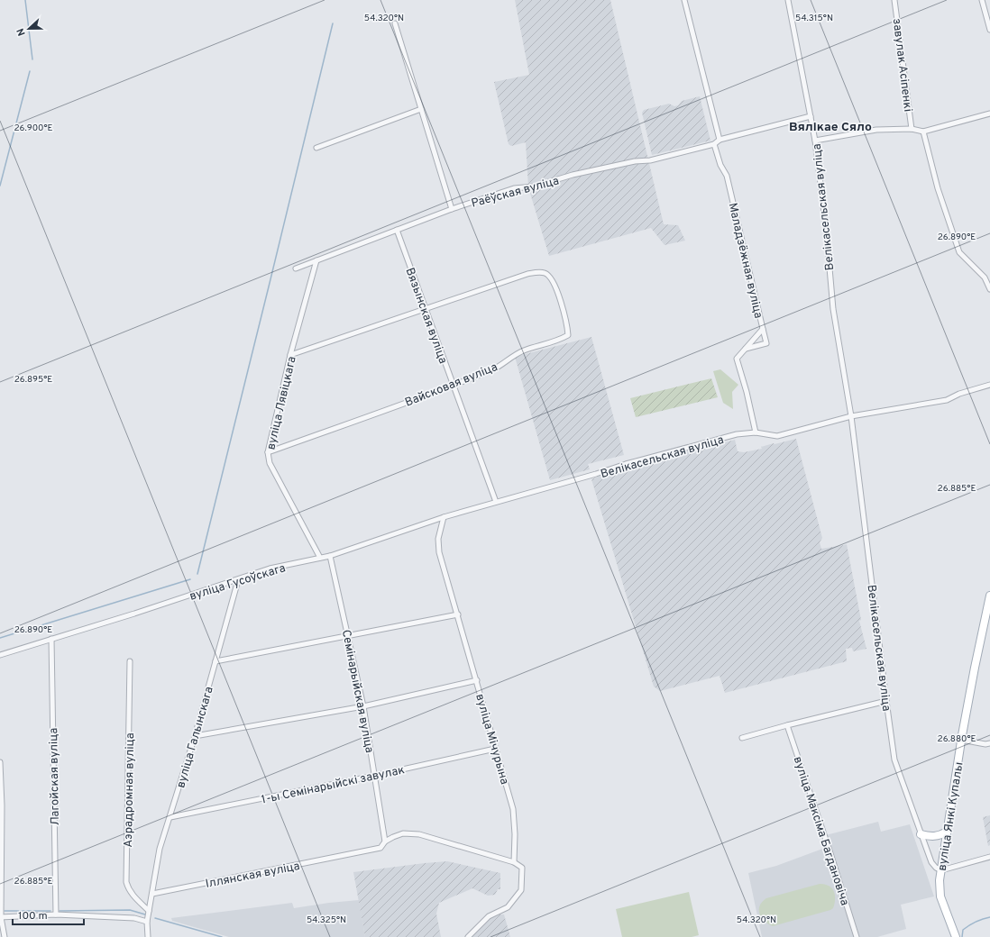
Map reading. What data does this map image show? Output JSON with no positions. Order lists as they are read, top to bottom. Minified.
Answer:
{"streets":{"main road":["вуліца Янкі Купалы"],"street":["завулак Асіпенкі","Раёўская вуліца","Велікасельская вуліца","Маладзёжная вуліца","Вязынская вуліца","Вайсковая вуліца","вуліца Лявіцкага","вуліца Гусоўскага","Семінарыйская вуліца","вуліца Галынскага","вуліца Мічурына","Лагойская вуліца","1-ы Семінарыйскі завулак","Аэрадромная вуліца","вуліца Максіма Багдановіча","Іллянская вуліца"]},"crossings":[["завулак Асіпенкі","Велікасельская вуліца"],["Раёўская вуліца","Маладзёжная вуліца"],["Раёўская вуліца","Вязынская вуліца"],["Раёўская вуліца","вуліца Лявіцкага"],["Велікасельская вуліца","Маладзёжная вуліца"],["Велікасельская вуліца","Вязынская вуліца"],["Велікасельская вуліца","вуліца Гусоўскага"],["Велікасельская вуліца","вуліца Янкі Купалы"],["Вязынская вуліца","Вайсковая вуліца"],["Вязынская вуліца","вуліца Гусоўскага"],["Вайсковая вуліца","вуліца Лявіцкага"],["вуліца Лявіцкага","вуліца Гусоўскага"],["вуліца Гусоўскага","Семінарыйская вуліца"],["вуліца Гусоўскага","вуліца Галынскага"],["вуліца Гусоўскага","вуліца Мічурына"],["вуліца Гусоўскага","Лагойская вуліца"],["Семінарыйская вуліца","1-ы Семінарыйскі завулак"],["Семінарыйская вуліца","Іллянская вуліца"],["вуліца Галынскага","1-ы Семінарыйскі завулак"],["вуліца Галынскага","Іллянская вуліца"],["вуліца Мічурына","1-ы Семінарыйскі завулак"]],"districts":["Вялікае Сяло"],"scale_bar":"100 m","north":"left","coordinates":["54.320°N","54.315°N","26.900°E","26.890°E","26.895°E","26.885°E","26.880°E","54.325°N"]}
